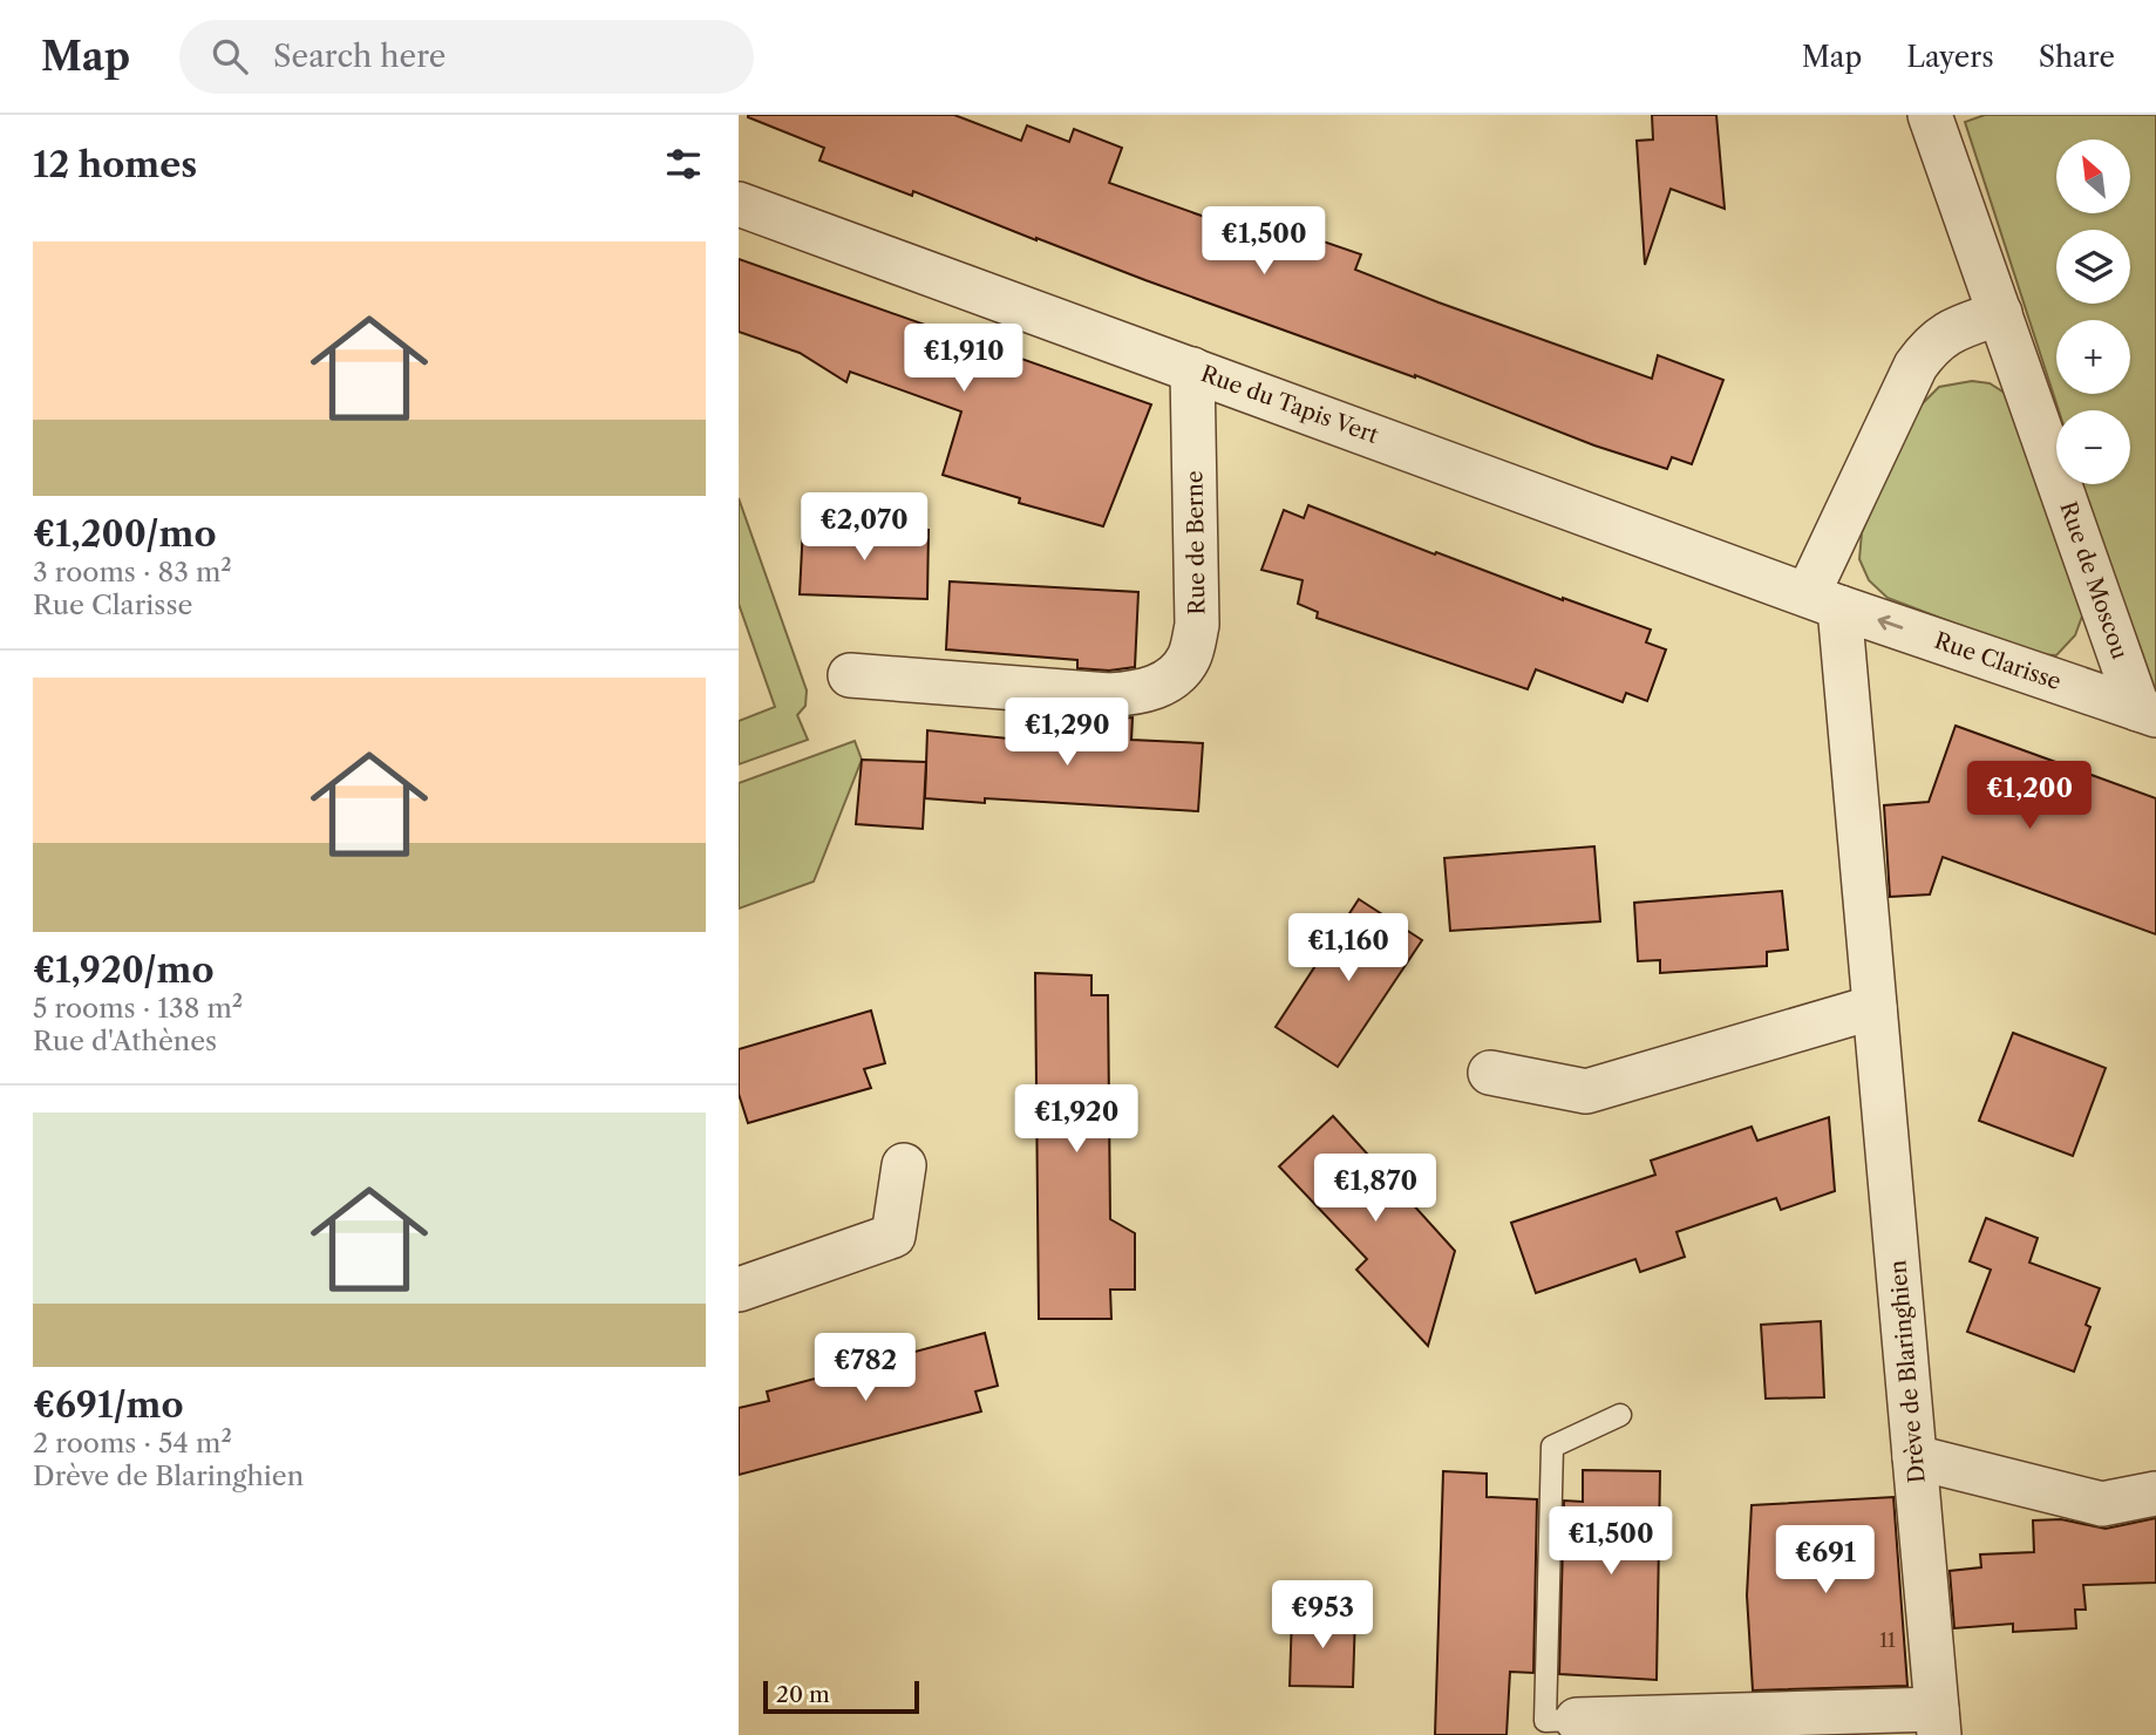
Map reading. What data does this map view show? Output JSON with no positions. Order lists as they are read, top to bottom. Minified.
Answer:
{"streets":{"street":["Rue du Tapis Vert","Rue de Berne","Rue de Moscou","Rue Clarisse","Drève de Blaringhien"]},"crossings":[["Rue du Tapis Vert","Rue de Berne"],["Rue du Tapis Vert","Rue Clarisse"],["Rue du Tapis Vert","Drève de Blaringhien"],["Rue de Moscou","Rue Clarisse"],["Rue Clarisse","Drève de Blaringhien"]],"one_way":["Rue Clarisse"],"house_numbers":["11"],"scale_bar":"20 m","north":"top left","page":{"header":"Map","search":"Search here","nav":["Map","Layers","Share"],"heading":"12 homes","map_buttons":["+","−"],"price":["€1,500","€1,910","€2,070","€1,290","€1,200","€1,160","€1,920","€1,870","€782","€1,500","€691","€953"],"list":[{"name":"€1,200/mo","note":"3 rooms · 83 m² · Rue Clarisse"},{"name":"€1,920/mo","note":"5 rooms · 138 m² · Rue d'Athènes"},{"name":"€691/mo","note":"2 rooms · 54 m² · Drève de Blaringhien"}],"scale":"20 m"}}
